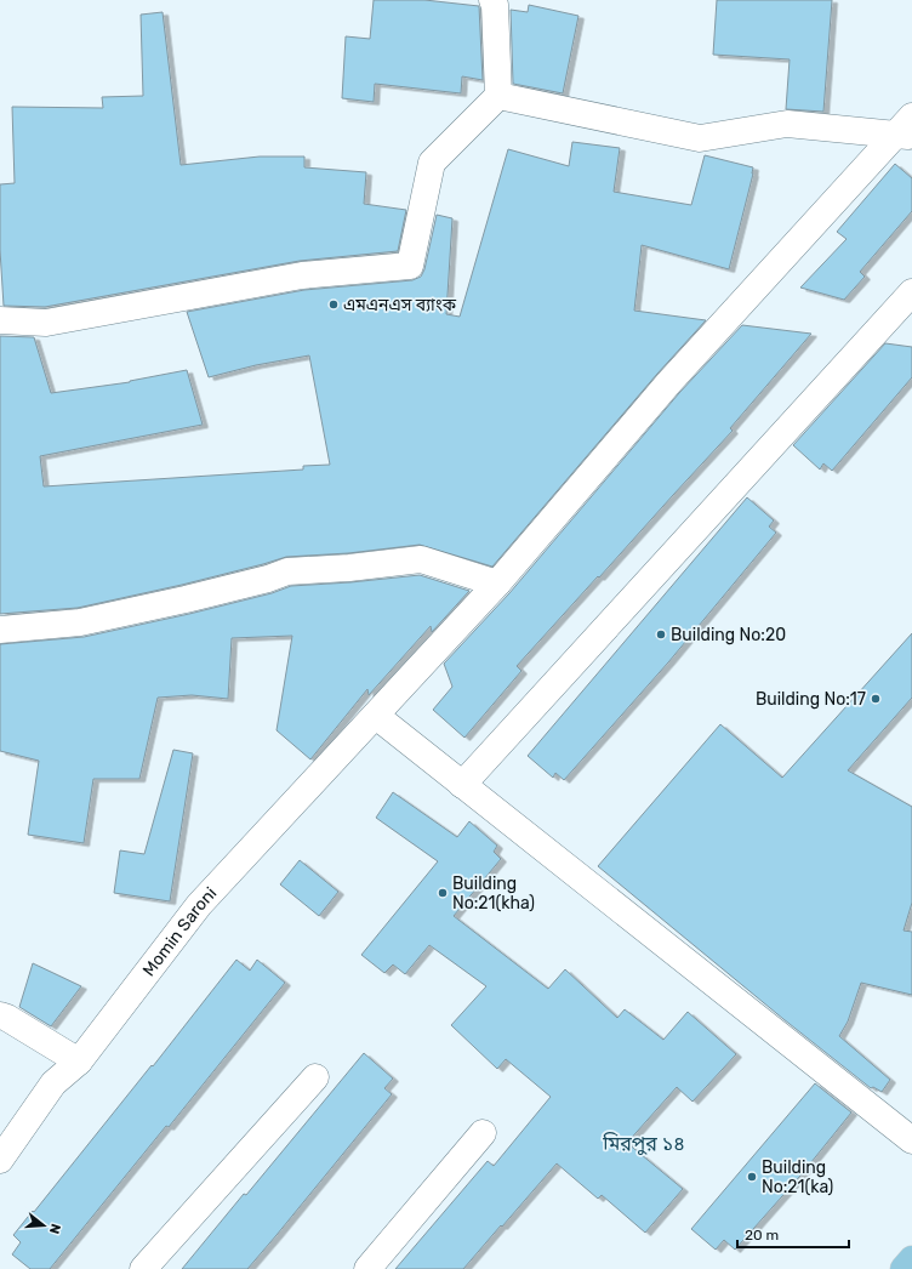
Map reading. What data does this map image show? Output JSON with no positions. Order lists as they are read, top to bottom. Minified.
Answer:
{"streets":{"street":["Momin Saroni"]},"districts":["মিরপুর ১৪"],"places":["এমএনএস ব্যাংক","Building No:20","Building No:17","Building No:21(kha)","Building No:21(ka)"],"scale_bar":"20 m","north":"right"}
